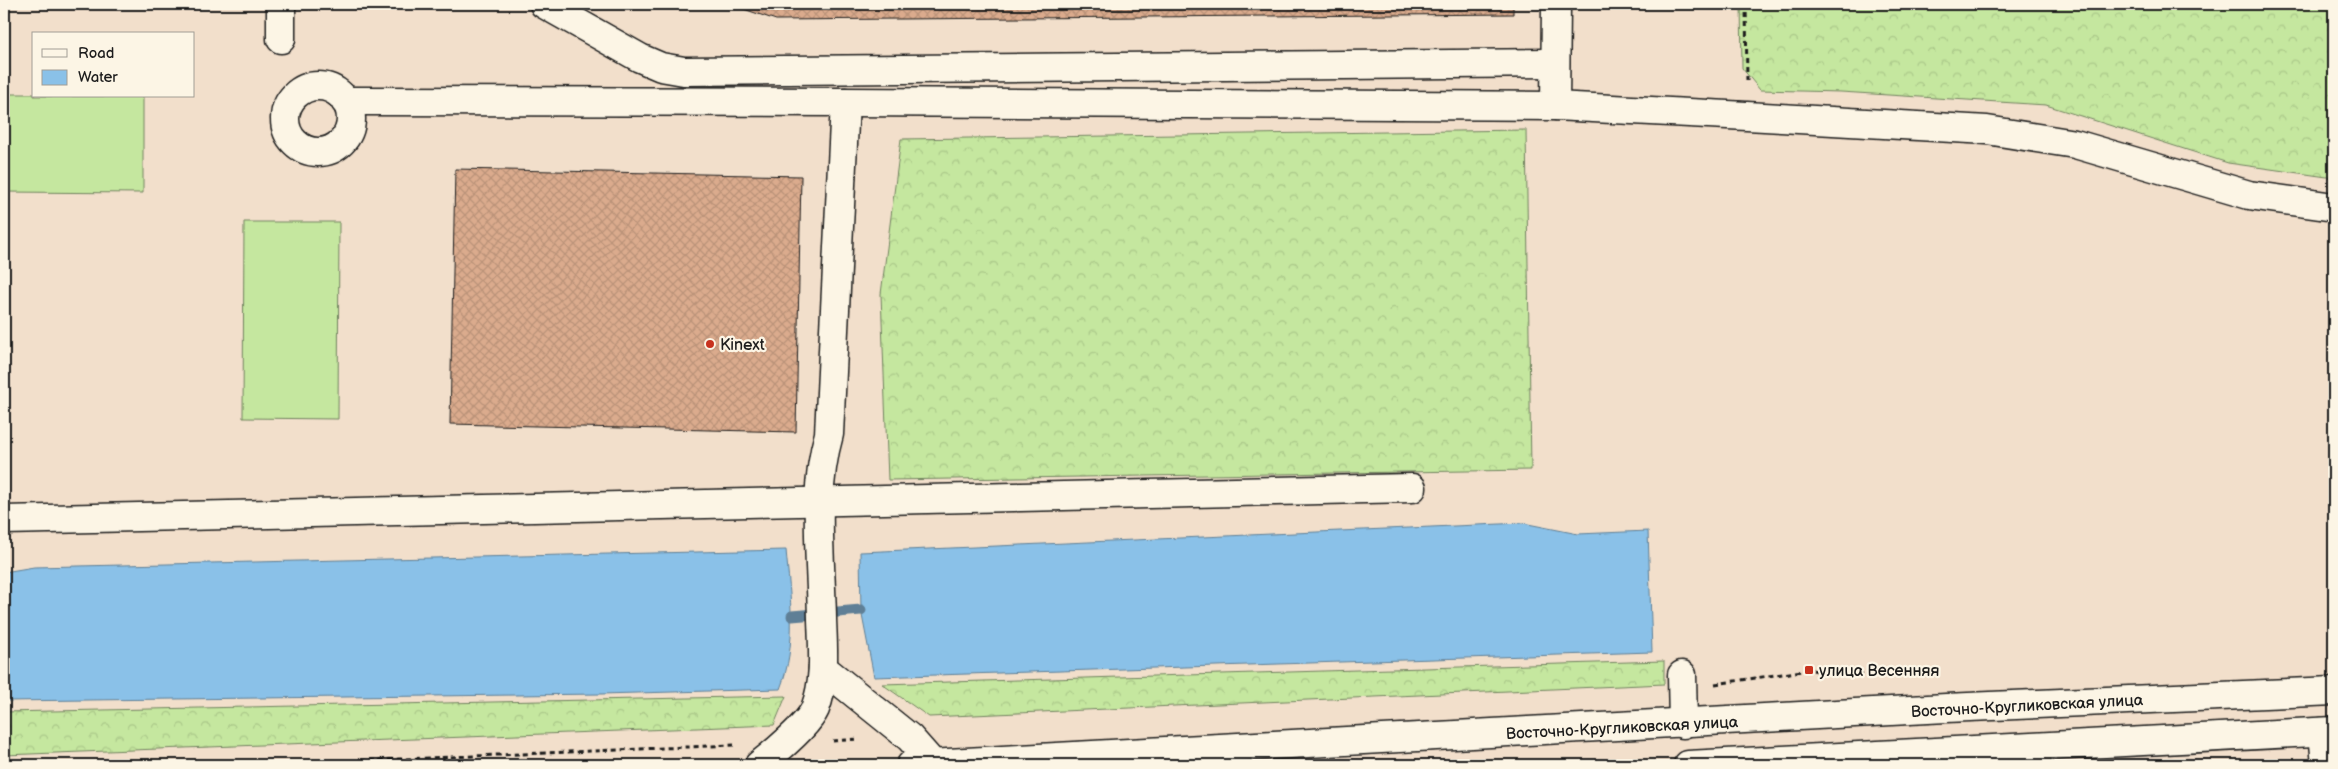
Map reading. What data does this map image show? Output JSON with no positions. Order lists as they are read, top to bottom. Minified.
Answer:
{"streets":{"main road":["Восточно-Кругликовская улица"]},"places":{"other":["Kinext"],"transit":["улица Весенняя"]},"legend":["Road","Water"]}
